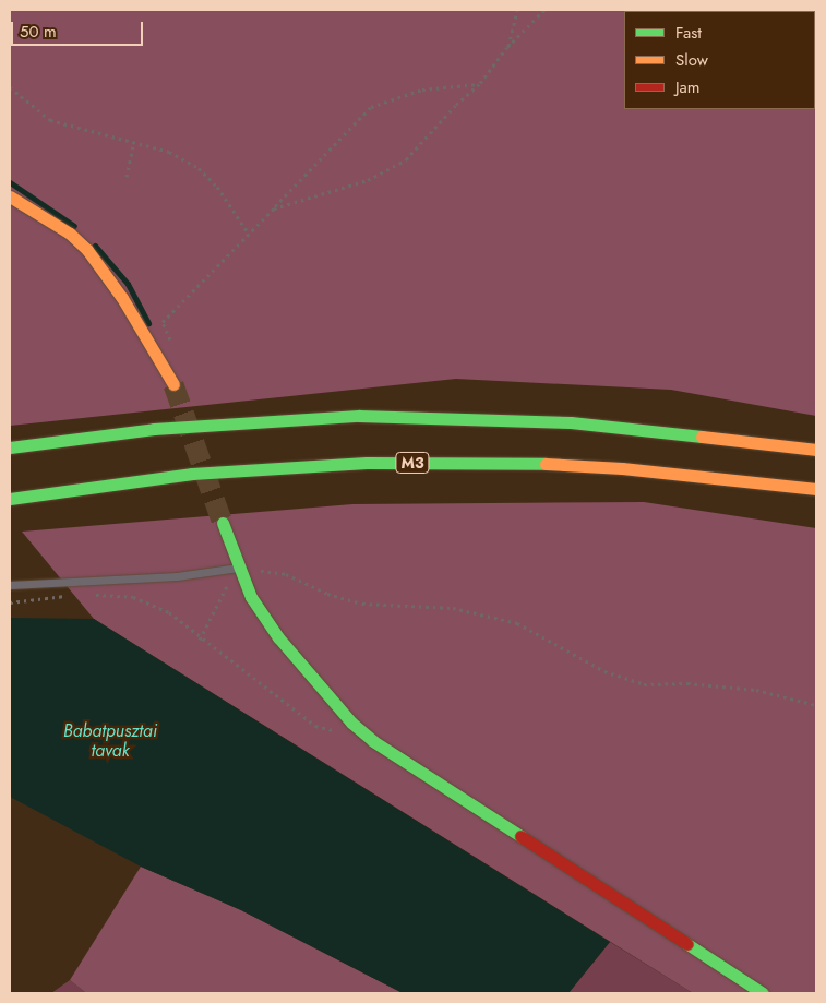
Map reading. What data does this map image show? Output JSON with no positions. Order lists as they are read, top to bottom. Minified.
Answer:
{"streets":{"main road":["M3"]},"water":["Babatpusztai tavak"],"legend":["Fast","Slow","Jam"],"scale_bar":"50 m"}
